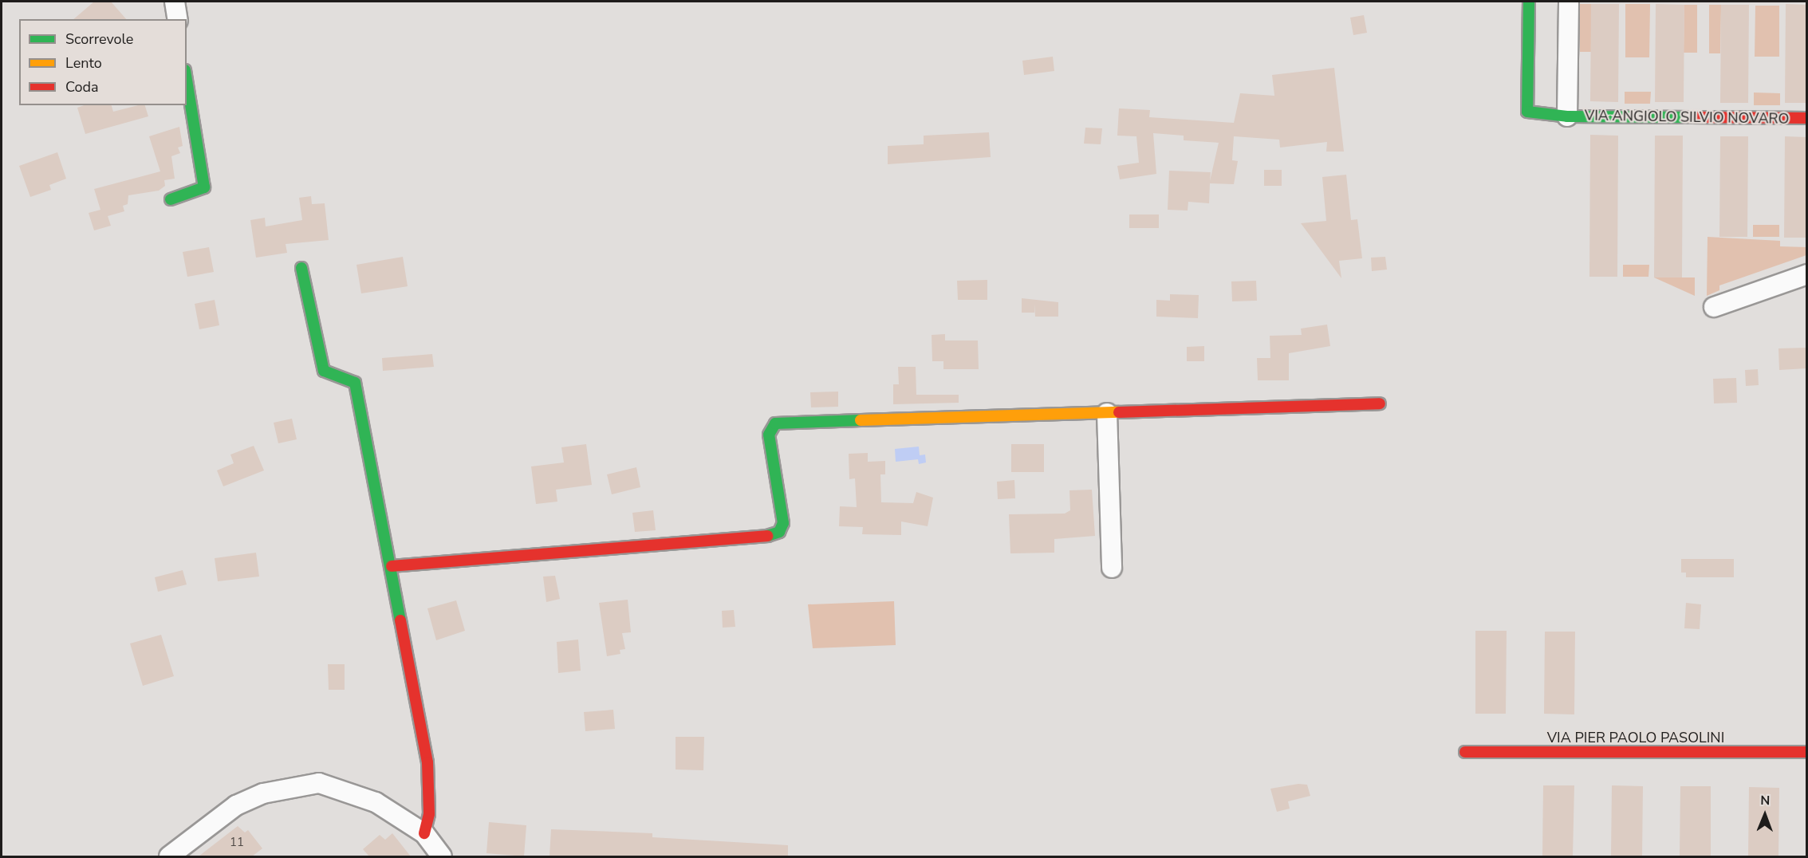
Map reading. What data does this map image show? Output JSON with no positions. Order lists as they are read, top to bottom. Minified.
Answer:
{"streets":{"street":["VIA ANGIOLO SILVIO NOVARO","VIA PIER PAOLO PASOLINI"]},"house_numbers":["11"],"legend":["Scorrevole","Lento","Coda"],"north":"top"}
